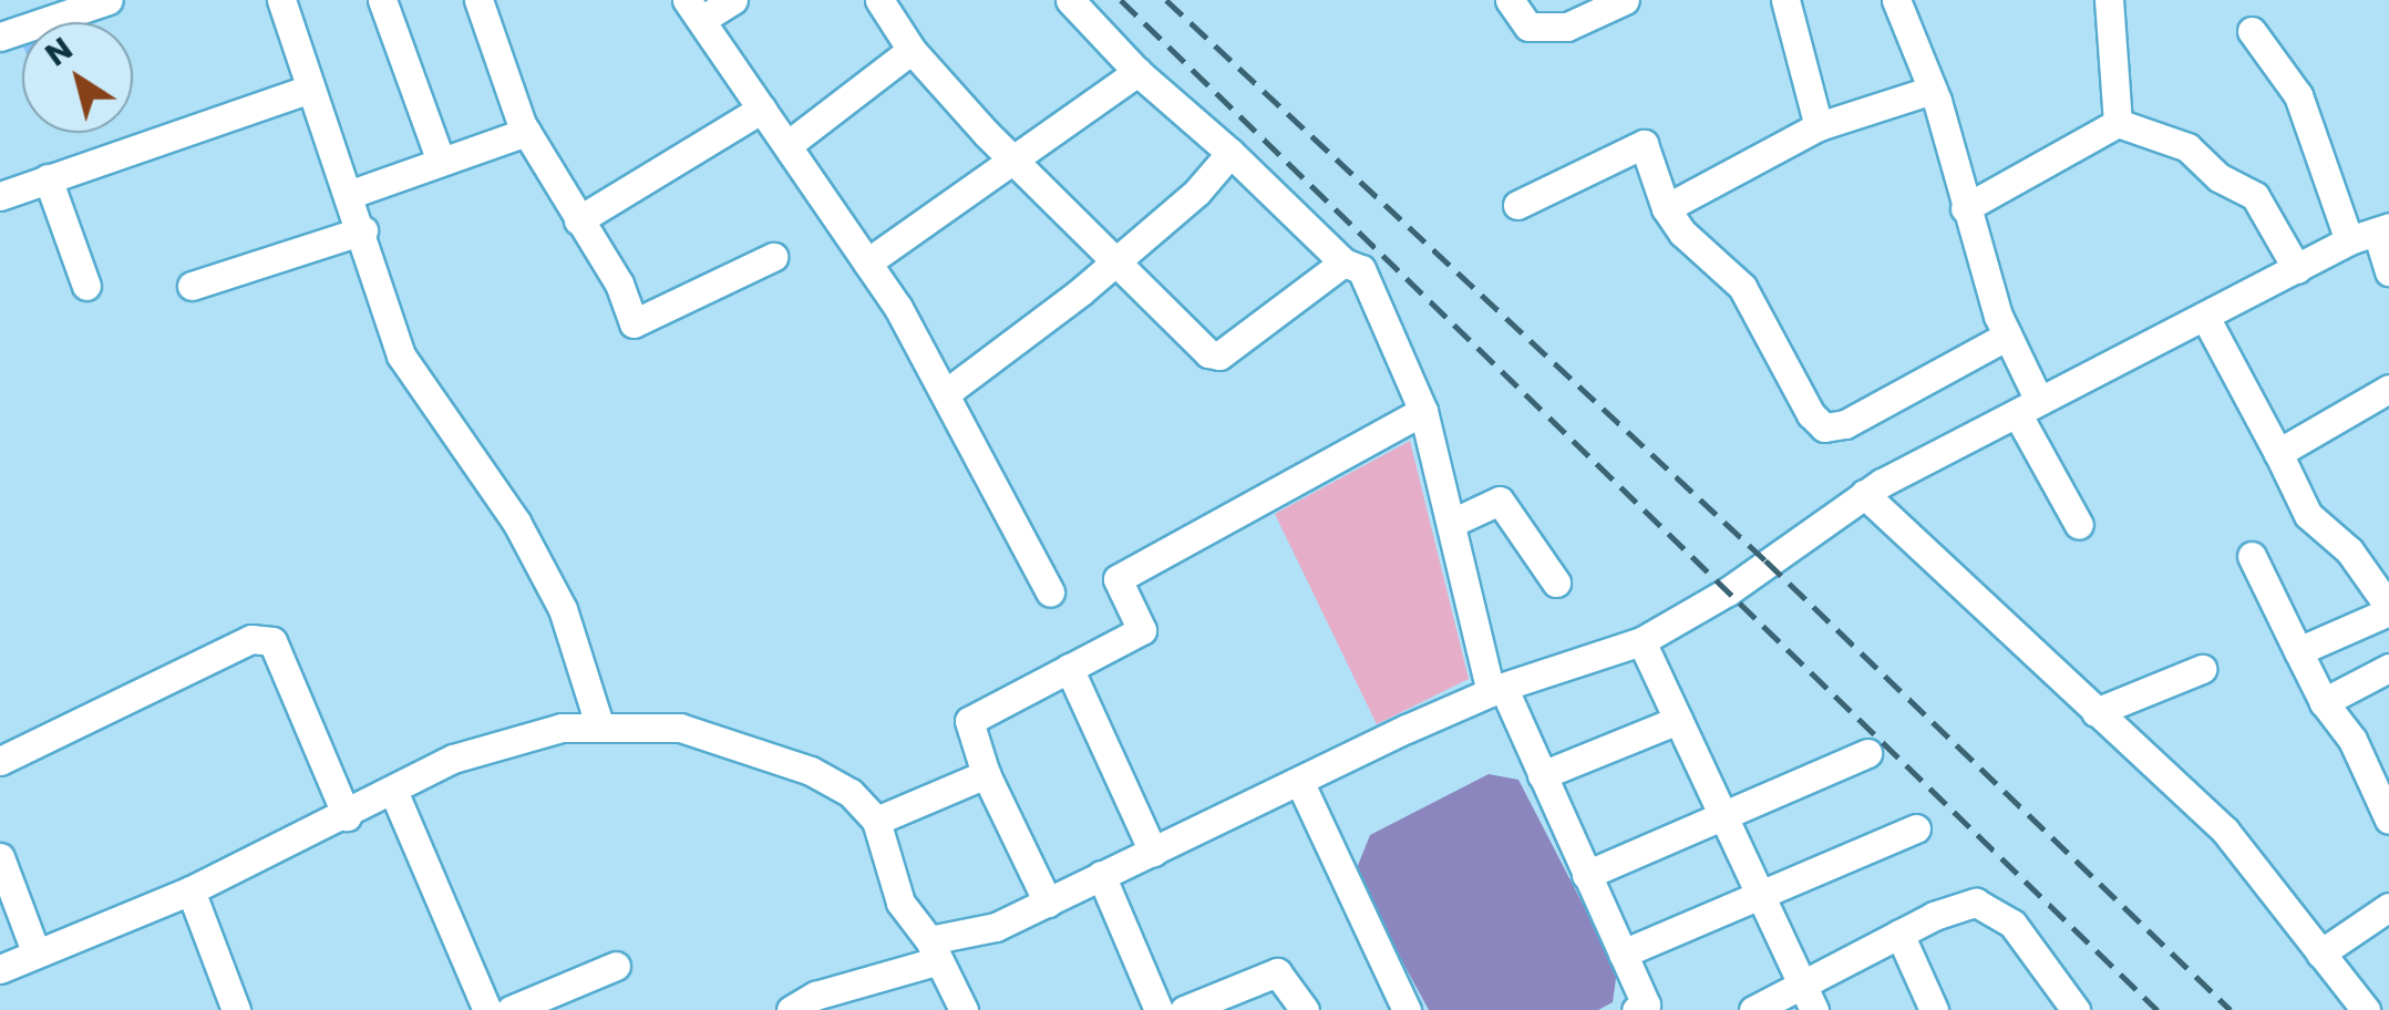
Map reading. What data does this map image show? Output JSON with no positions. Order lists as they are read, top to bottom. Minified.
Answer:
{"north":"top left"}
